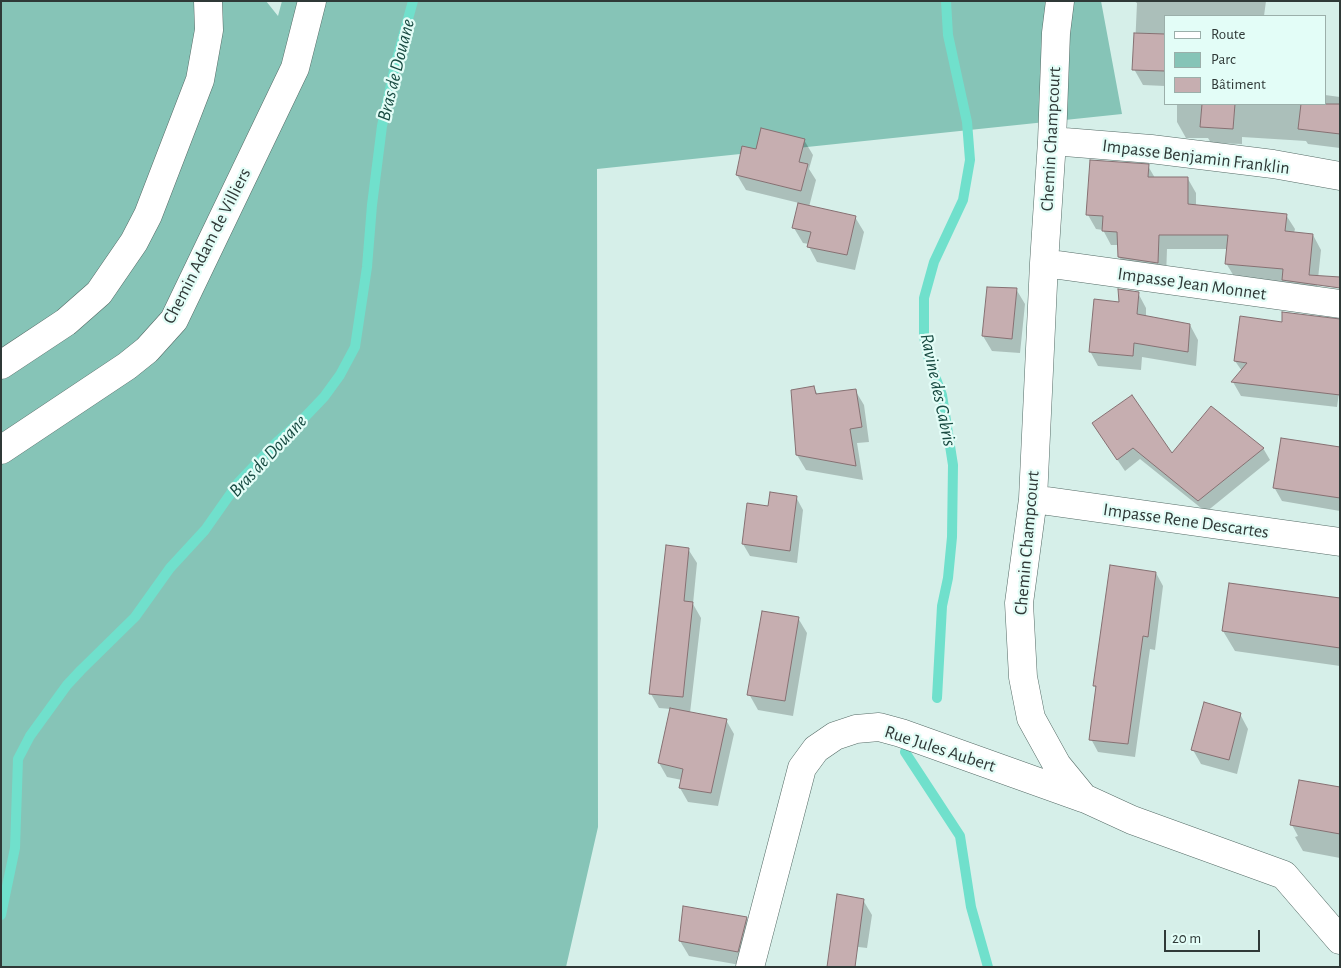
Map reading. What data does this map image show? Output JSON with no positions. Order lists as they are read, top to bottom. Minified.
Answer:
{"streets":{"street":["Chemin Champcourt","Impasse Benjamin Franklin","Chemin Adam de Villiers","Impasse Jean Monnet","Impasse Rene Descartes","Rue Jules Aubert"]},"crossings":[["Chemin Champcourt","Impasse Benjamin Franklin"],["Chemin Champcourt","Impasse Jean Monnet"],["Chemin Champcourt","Impasse Rene Descartes"],["Chemin Champcourt","Rue Jules Aubert"]],"water":["Bras de Douane","Ravine des Cabris"],"legend":["Route","Parc","Bâtiment"],"scale_bar":"20 m"}
